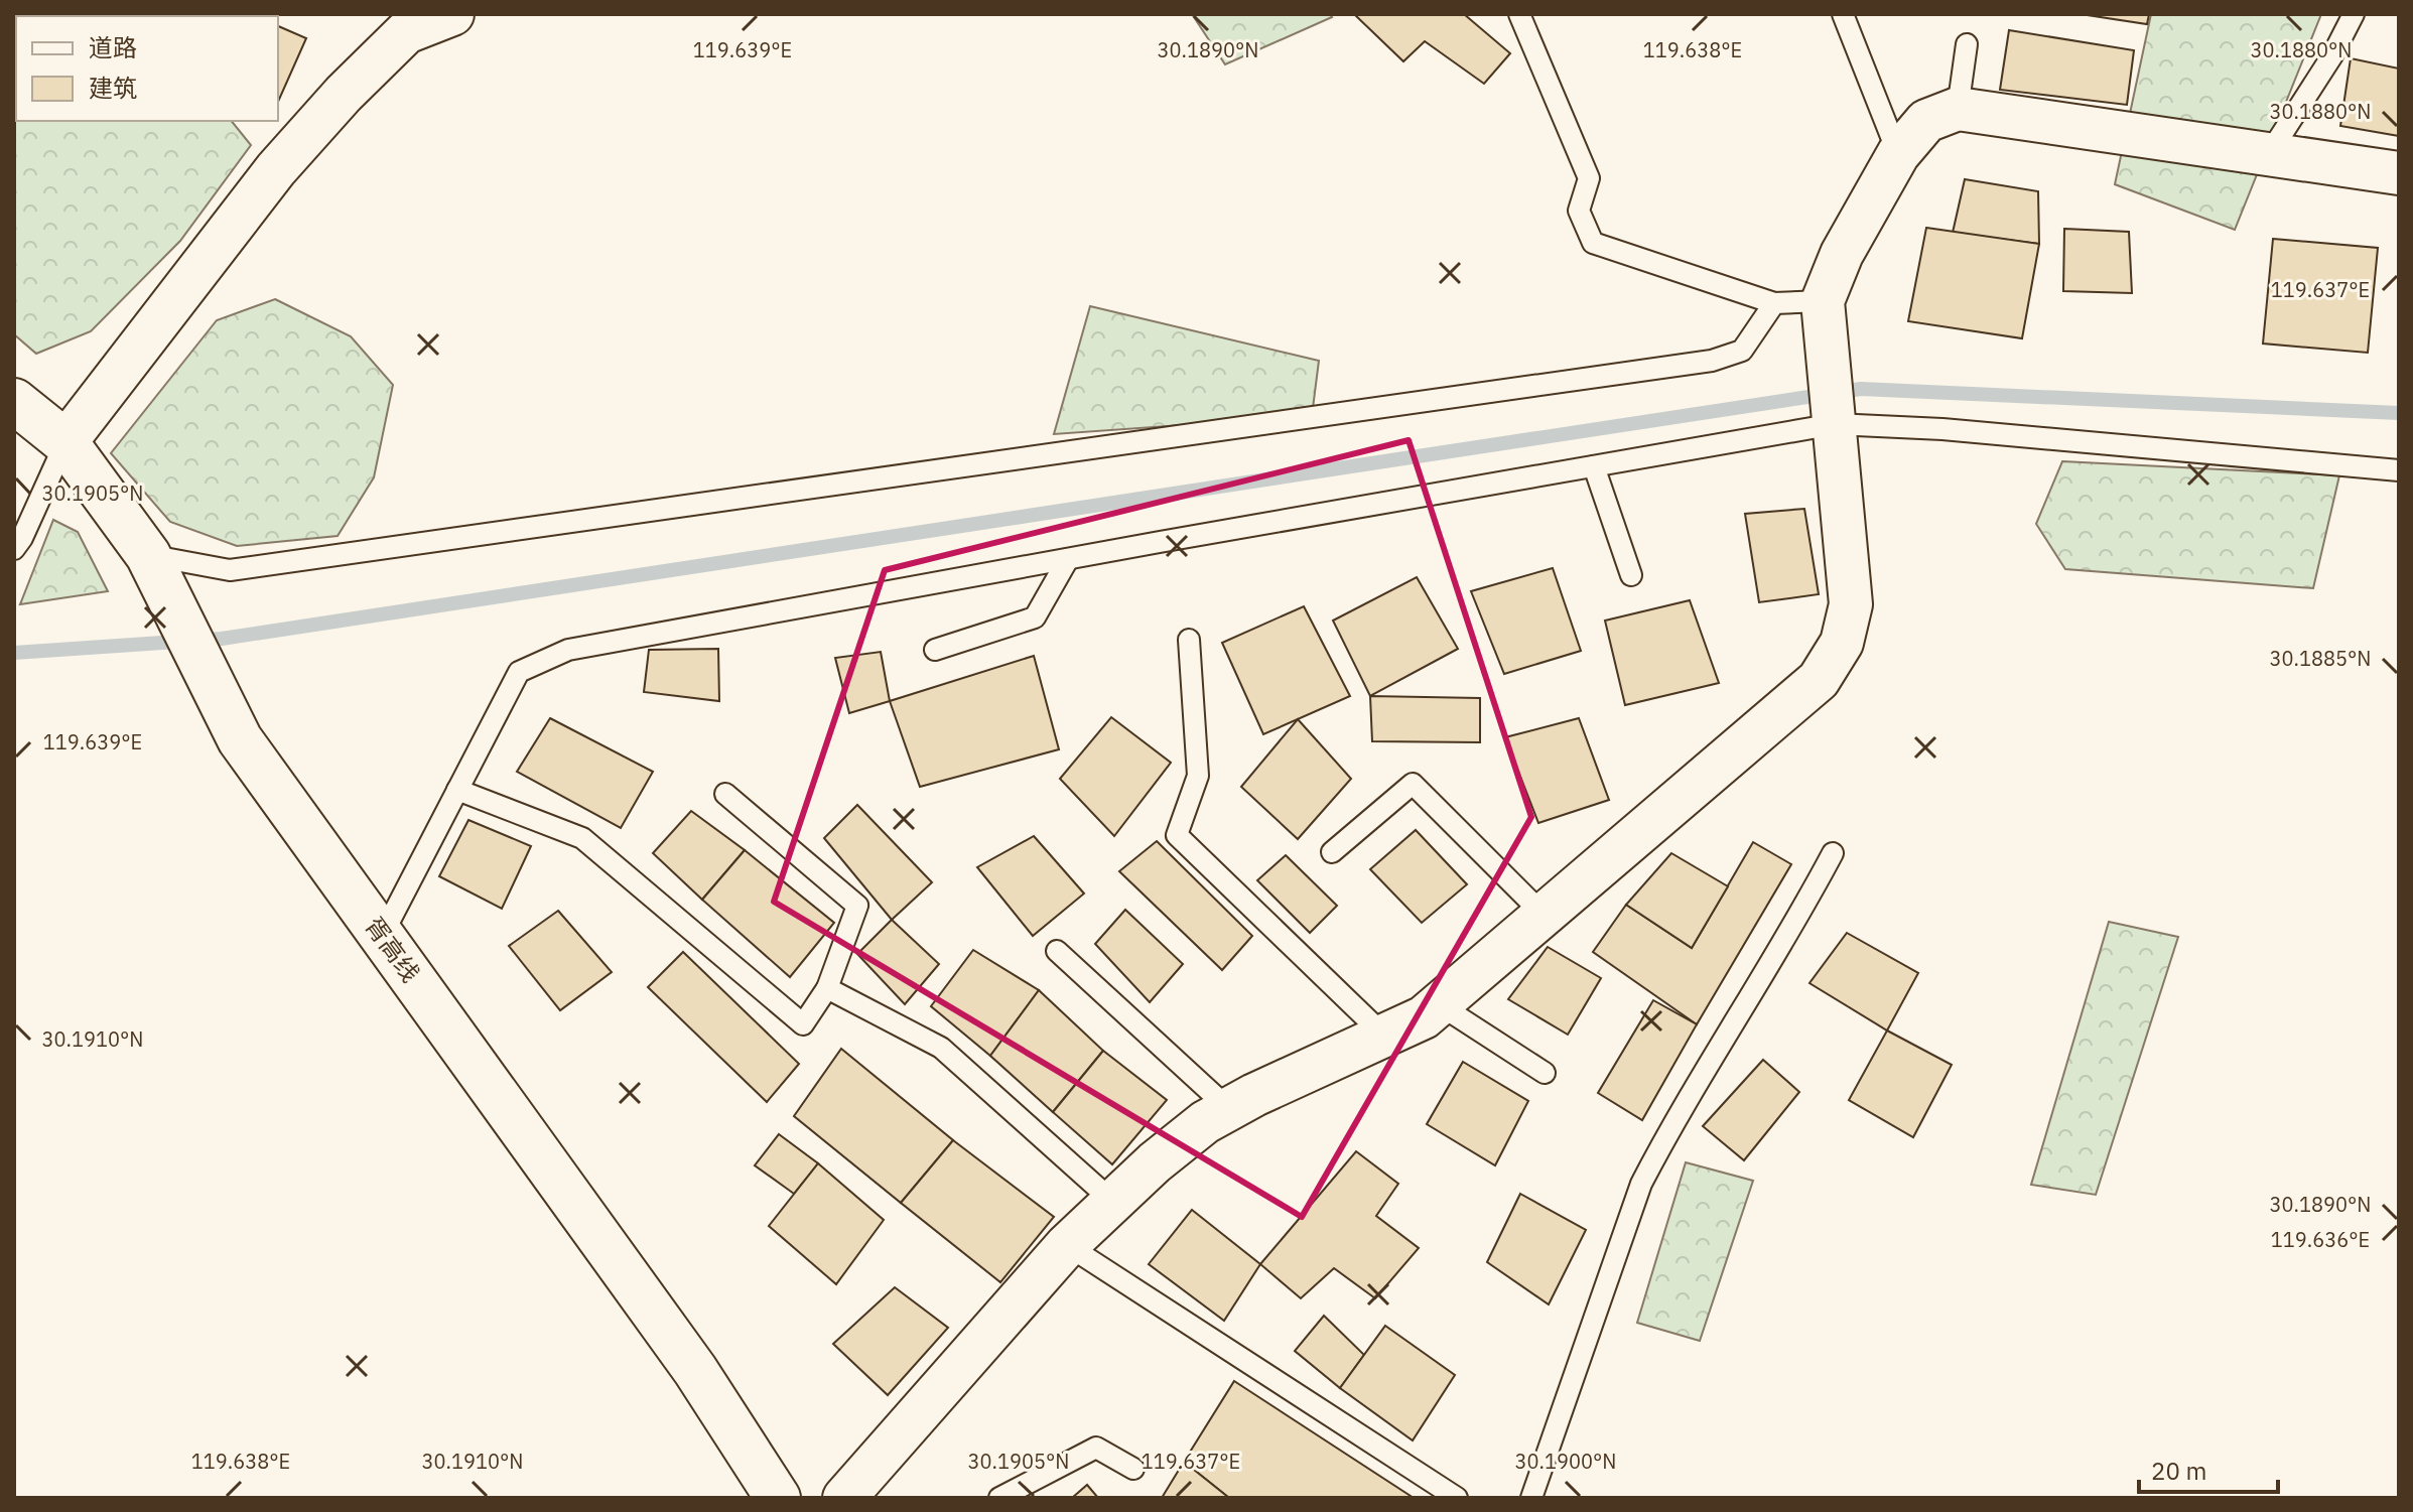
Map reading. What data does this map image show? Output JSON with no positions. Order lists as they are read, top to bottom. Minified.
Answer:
{"streets":{"main road":["胥高线"]},"legend":["道路","建筑"],"scale_bar":"20 m","coordinates":["119.639°E","30.1890°N","119.638°E","30.1880°N","119.637°E","30.1905°N","30.1885°N","30.1910°N","119.636°E","30.1900°N"]}
